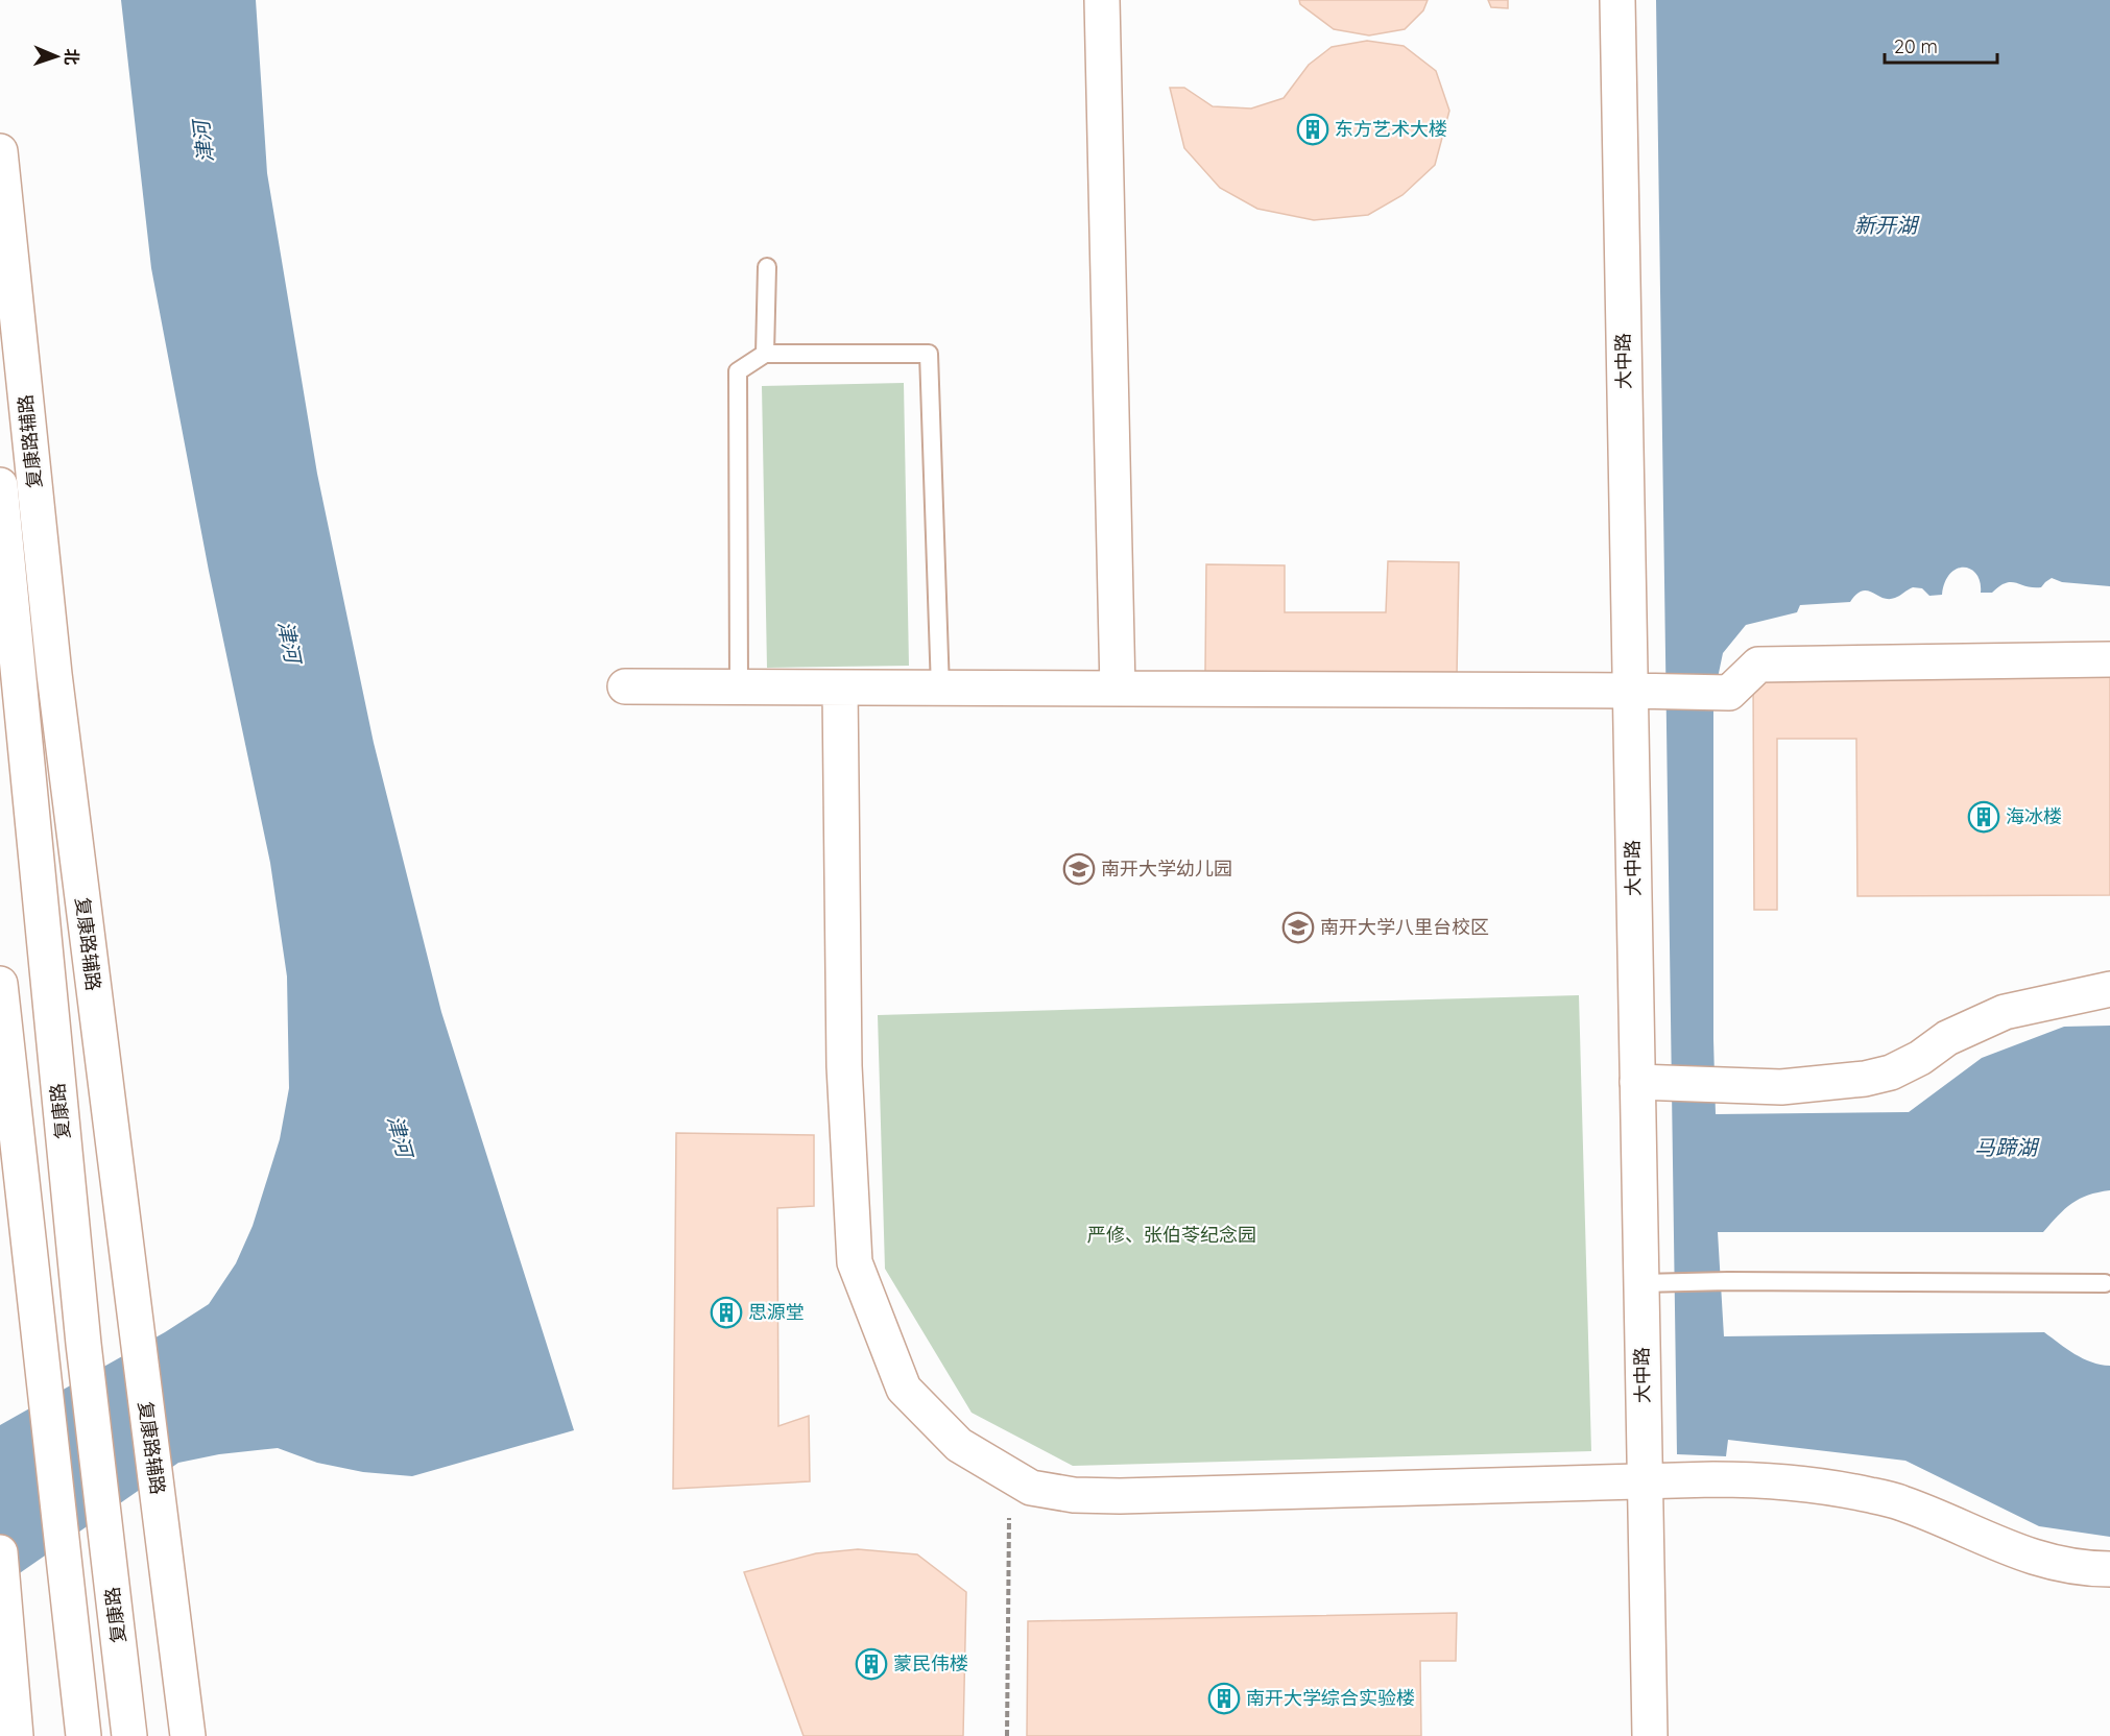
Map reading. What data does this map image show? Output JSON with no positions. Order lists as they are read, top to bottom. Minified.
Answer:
{"streets":{"main road":["大中路","复康路辅路","复康路"]},"water":["津河","新开湖","马蹄湖"],"parks":["严修、张伯苓纪念园"],"places":{"building":["东方艺术大楼","海冰楼","思源堂","蒙民伟楼","南开大学综合实验楼"],"school or university":["南开大学幼儿园","南开大学八里台校区"]},"scale_bar":"20 m","north":"right"}
